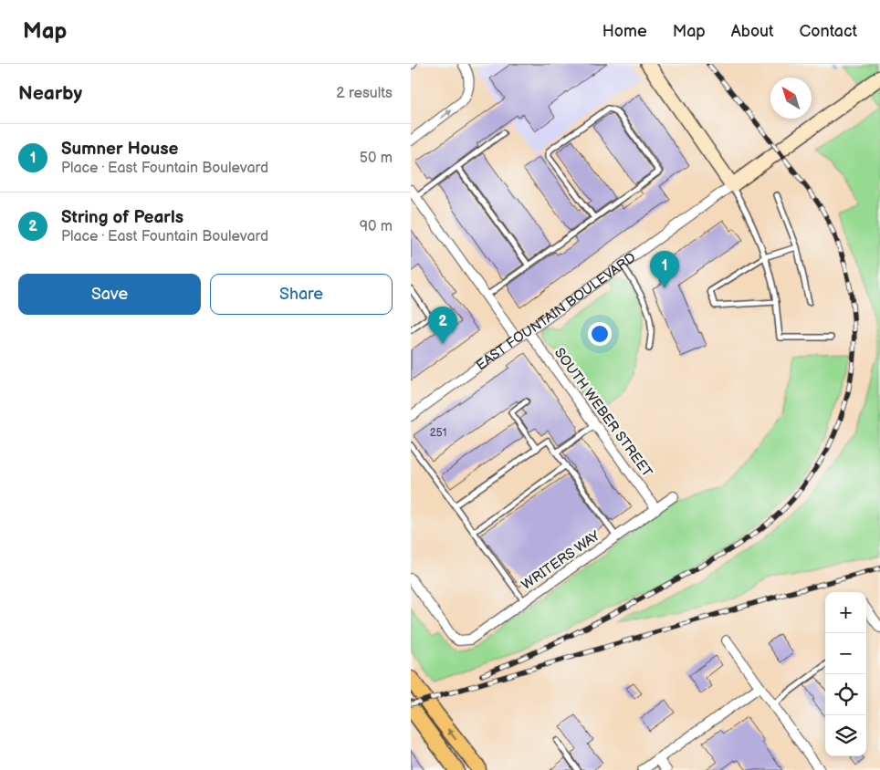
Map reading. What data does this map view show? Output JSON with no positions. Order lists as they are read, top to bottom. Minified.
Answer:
{"streets":{"main road":["EAST FOUNTAIN BOULEVARD"],"street":["SOUTH WEBER STREET","WRITERS WAY"]},"crossings":[["EAST FOUNTAIN BOULEVARD","SOUTH WEBER STREET"],["SOUTH WEBER STREET","WRITERS WAY"]],"house_numbers":["251"],"north":"top left","page":{"header":"Map","nav":["Home","Map","About","Contact"],"heading":["Nearby","2 results"],"list":[{"mark":"1","name":"Sumner House","note":"Place · East Fountain Boulevard","value":"50 m"},{"mark":"2","name":"String of Pearls","note":"Place · East Fountain Boulevard","value":"90 m"}],"pins":["1","2"],"buttons":["Save","Share"],"map_buttons":["+","−"]}}
